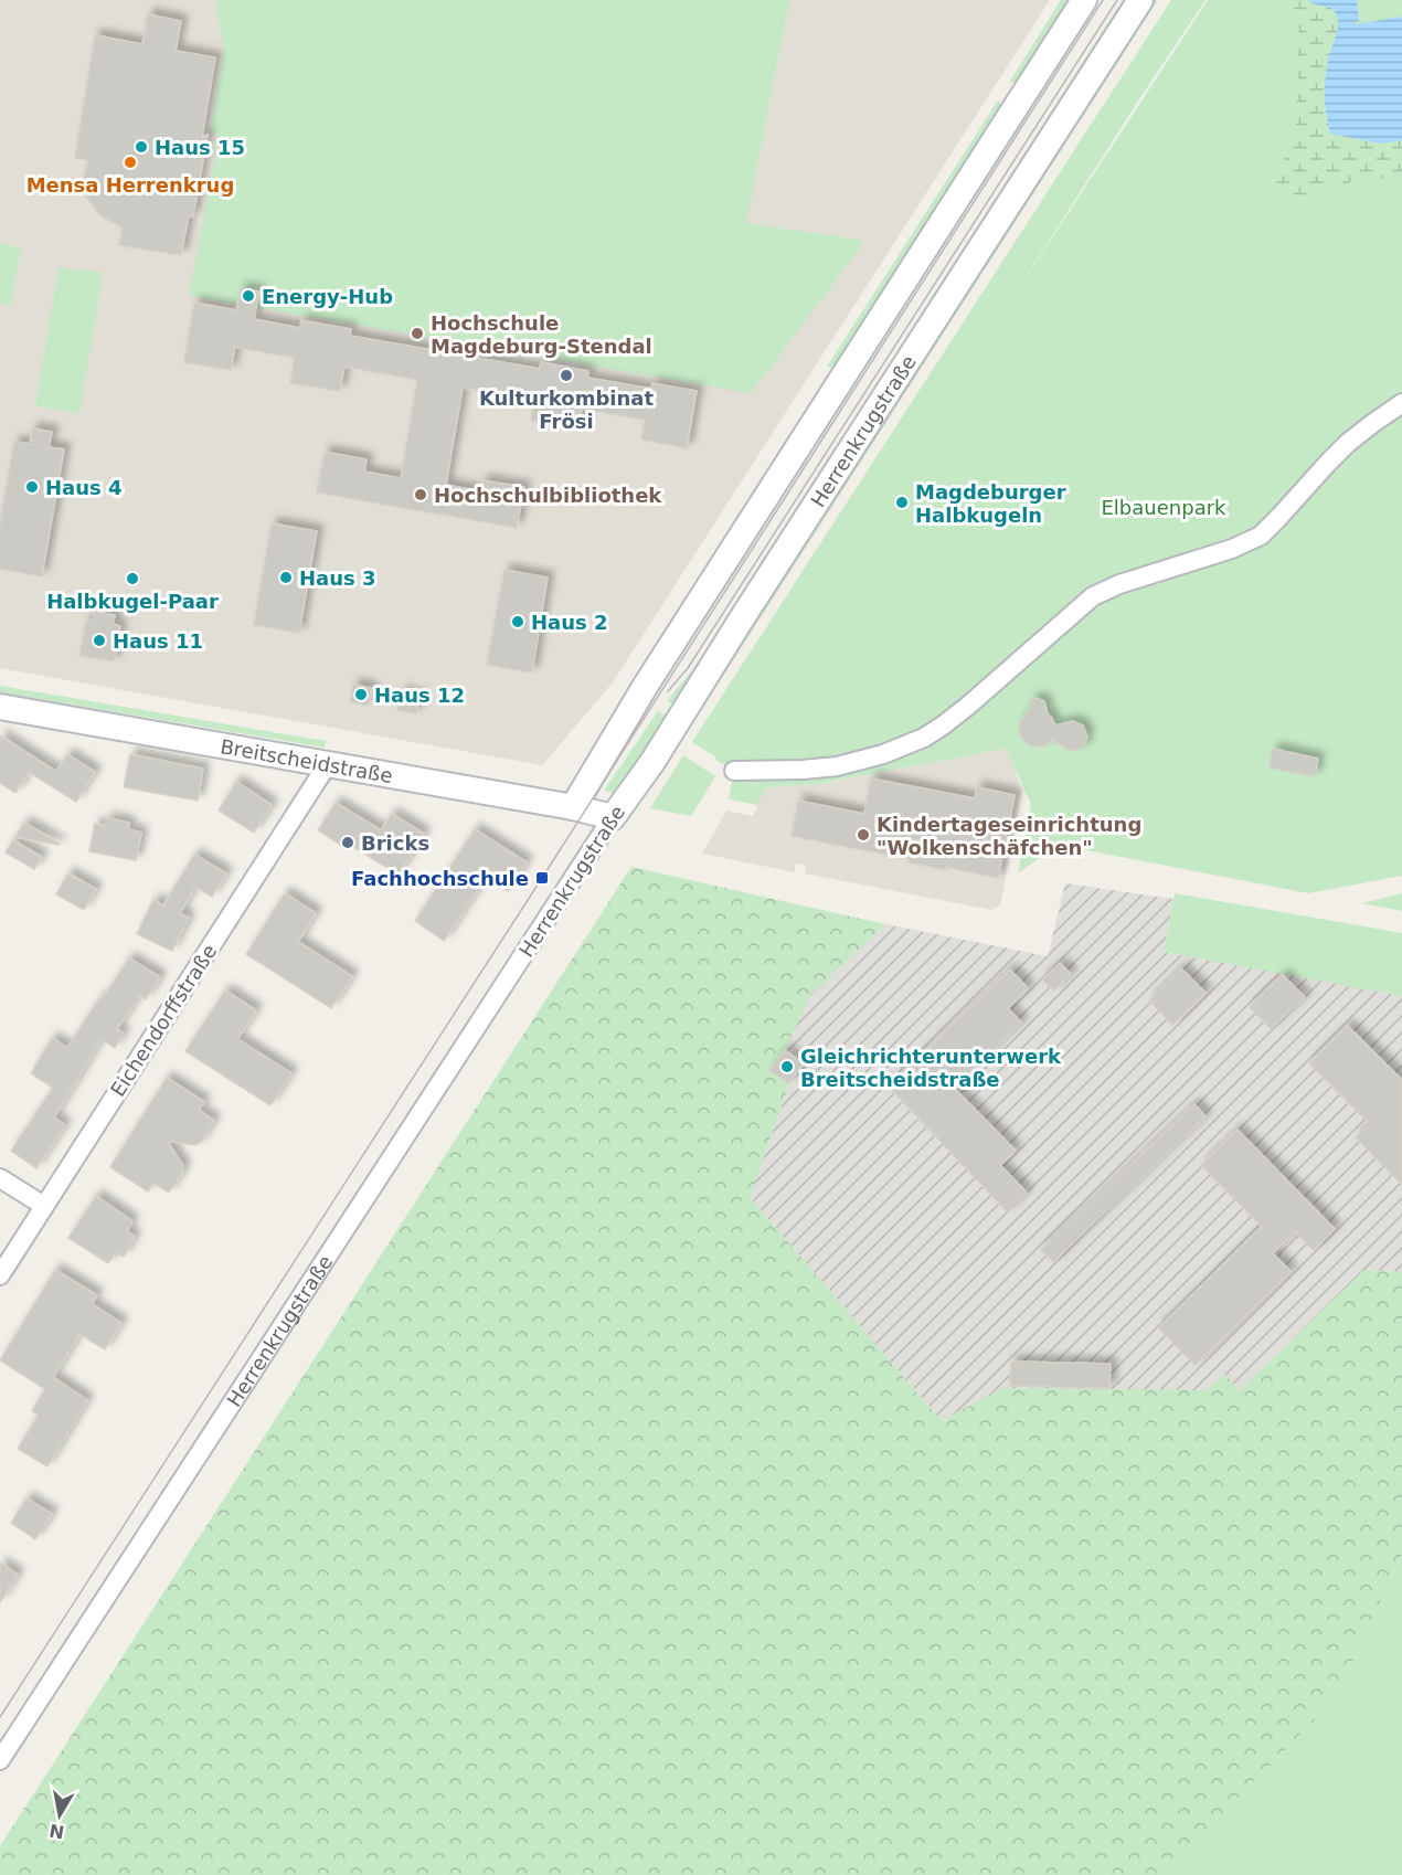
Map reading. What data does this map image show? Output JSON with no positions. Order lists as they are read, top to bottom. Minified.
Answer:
{"streets":{"street":["Herrenkrugstraße","Breitscheidstraße","Eichendorffstraße"]},"crossings":[["Herrenkrugstraße","Breitscheidstraße"],["Breitscheidstraße","Eichendorffstraße"]],"parks":["Elbauenpark"],"places":{"other":["Haus 15","Mensa Herrenkrug","Energy-Hub","Hochschule Magdeburg-Stendal","Kulturkombinat Frösi","Haus 4","Hochschulbibliothek","Magdeburger Halbkugeln","Haus 3","Halbkugel-Paar","Haus 2","Haus 11","Haus 12","Kindertageseinrichtung \"Wolkenschäfchen\"","Bricks","Gleichrichterunterwerk Breitscheidstraße"],"transit":["Fachhochschule"]},"north":"bottom"}
